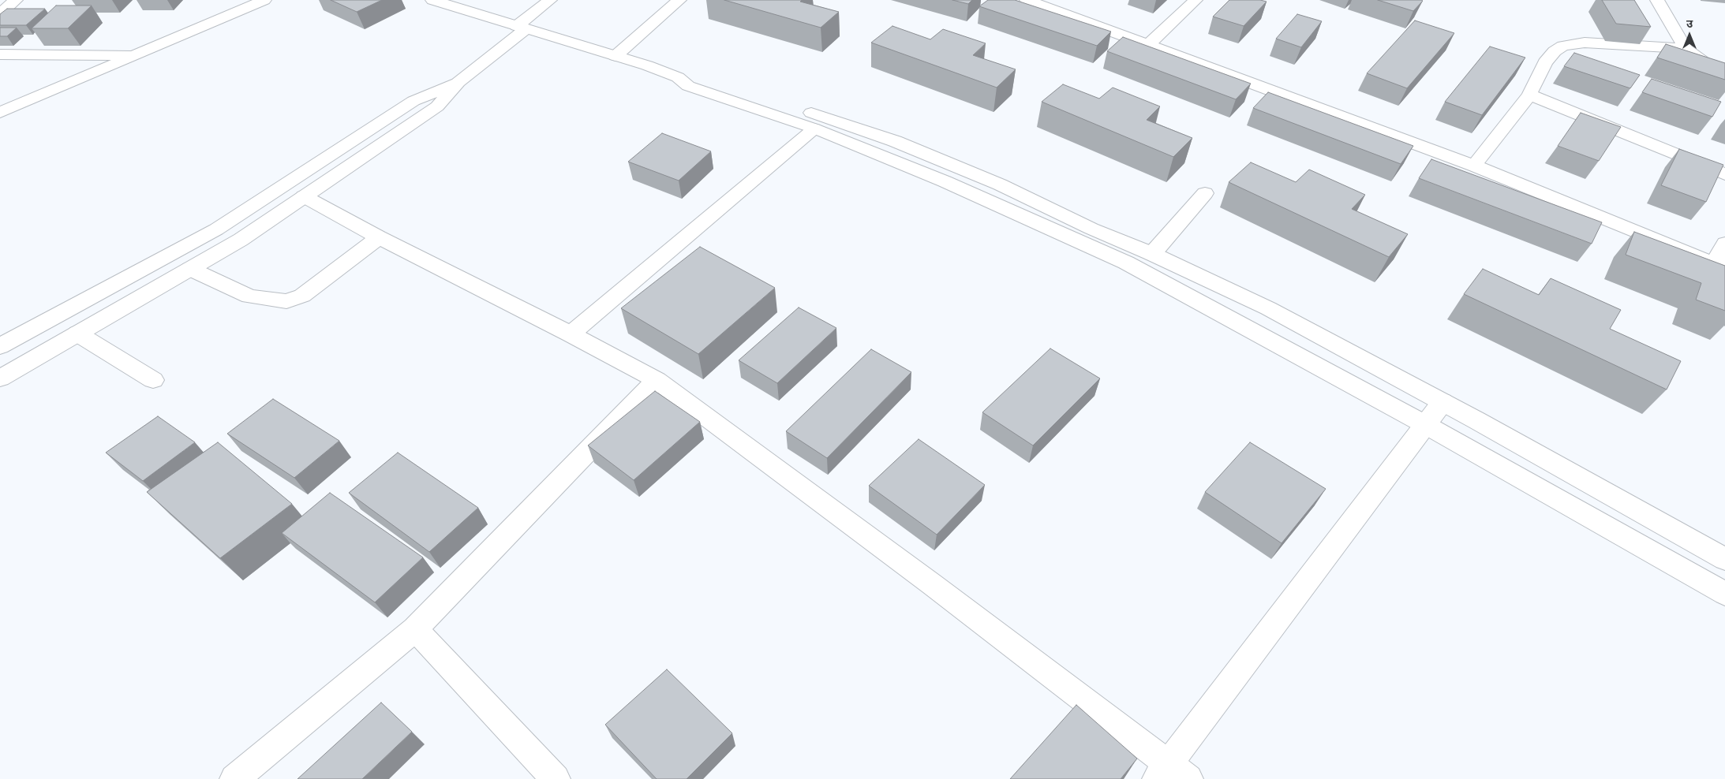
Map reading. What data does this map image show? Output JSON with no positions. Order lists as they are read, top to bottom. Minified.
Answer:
{"north":"top"}
